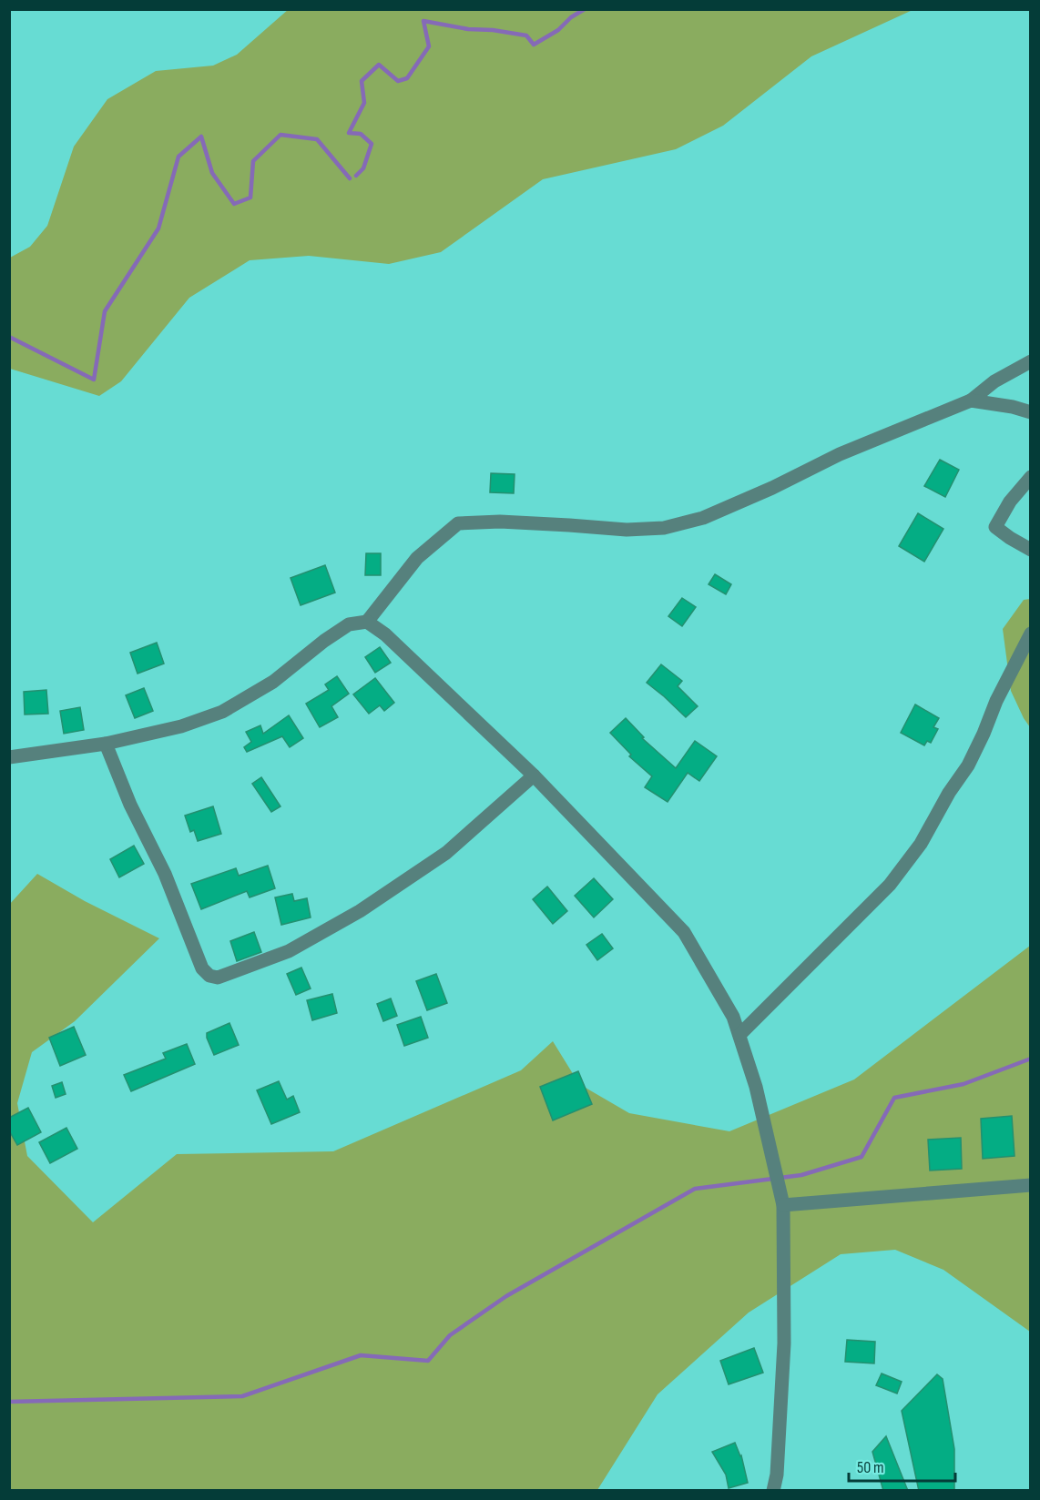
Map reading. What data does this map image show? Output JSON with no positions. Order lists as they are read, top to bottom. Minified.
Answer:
{"scale_bar":"50 m"}
